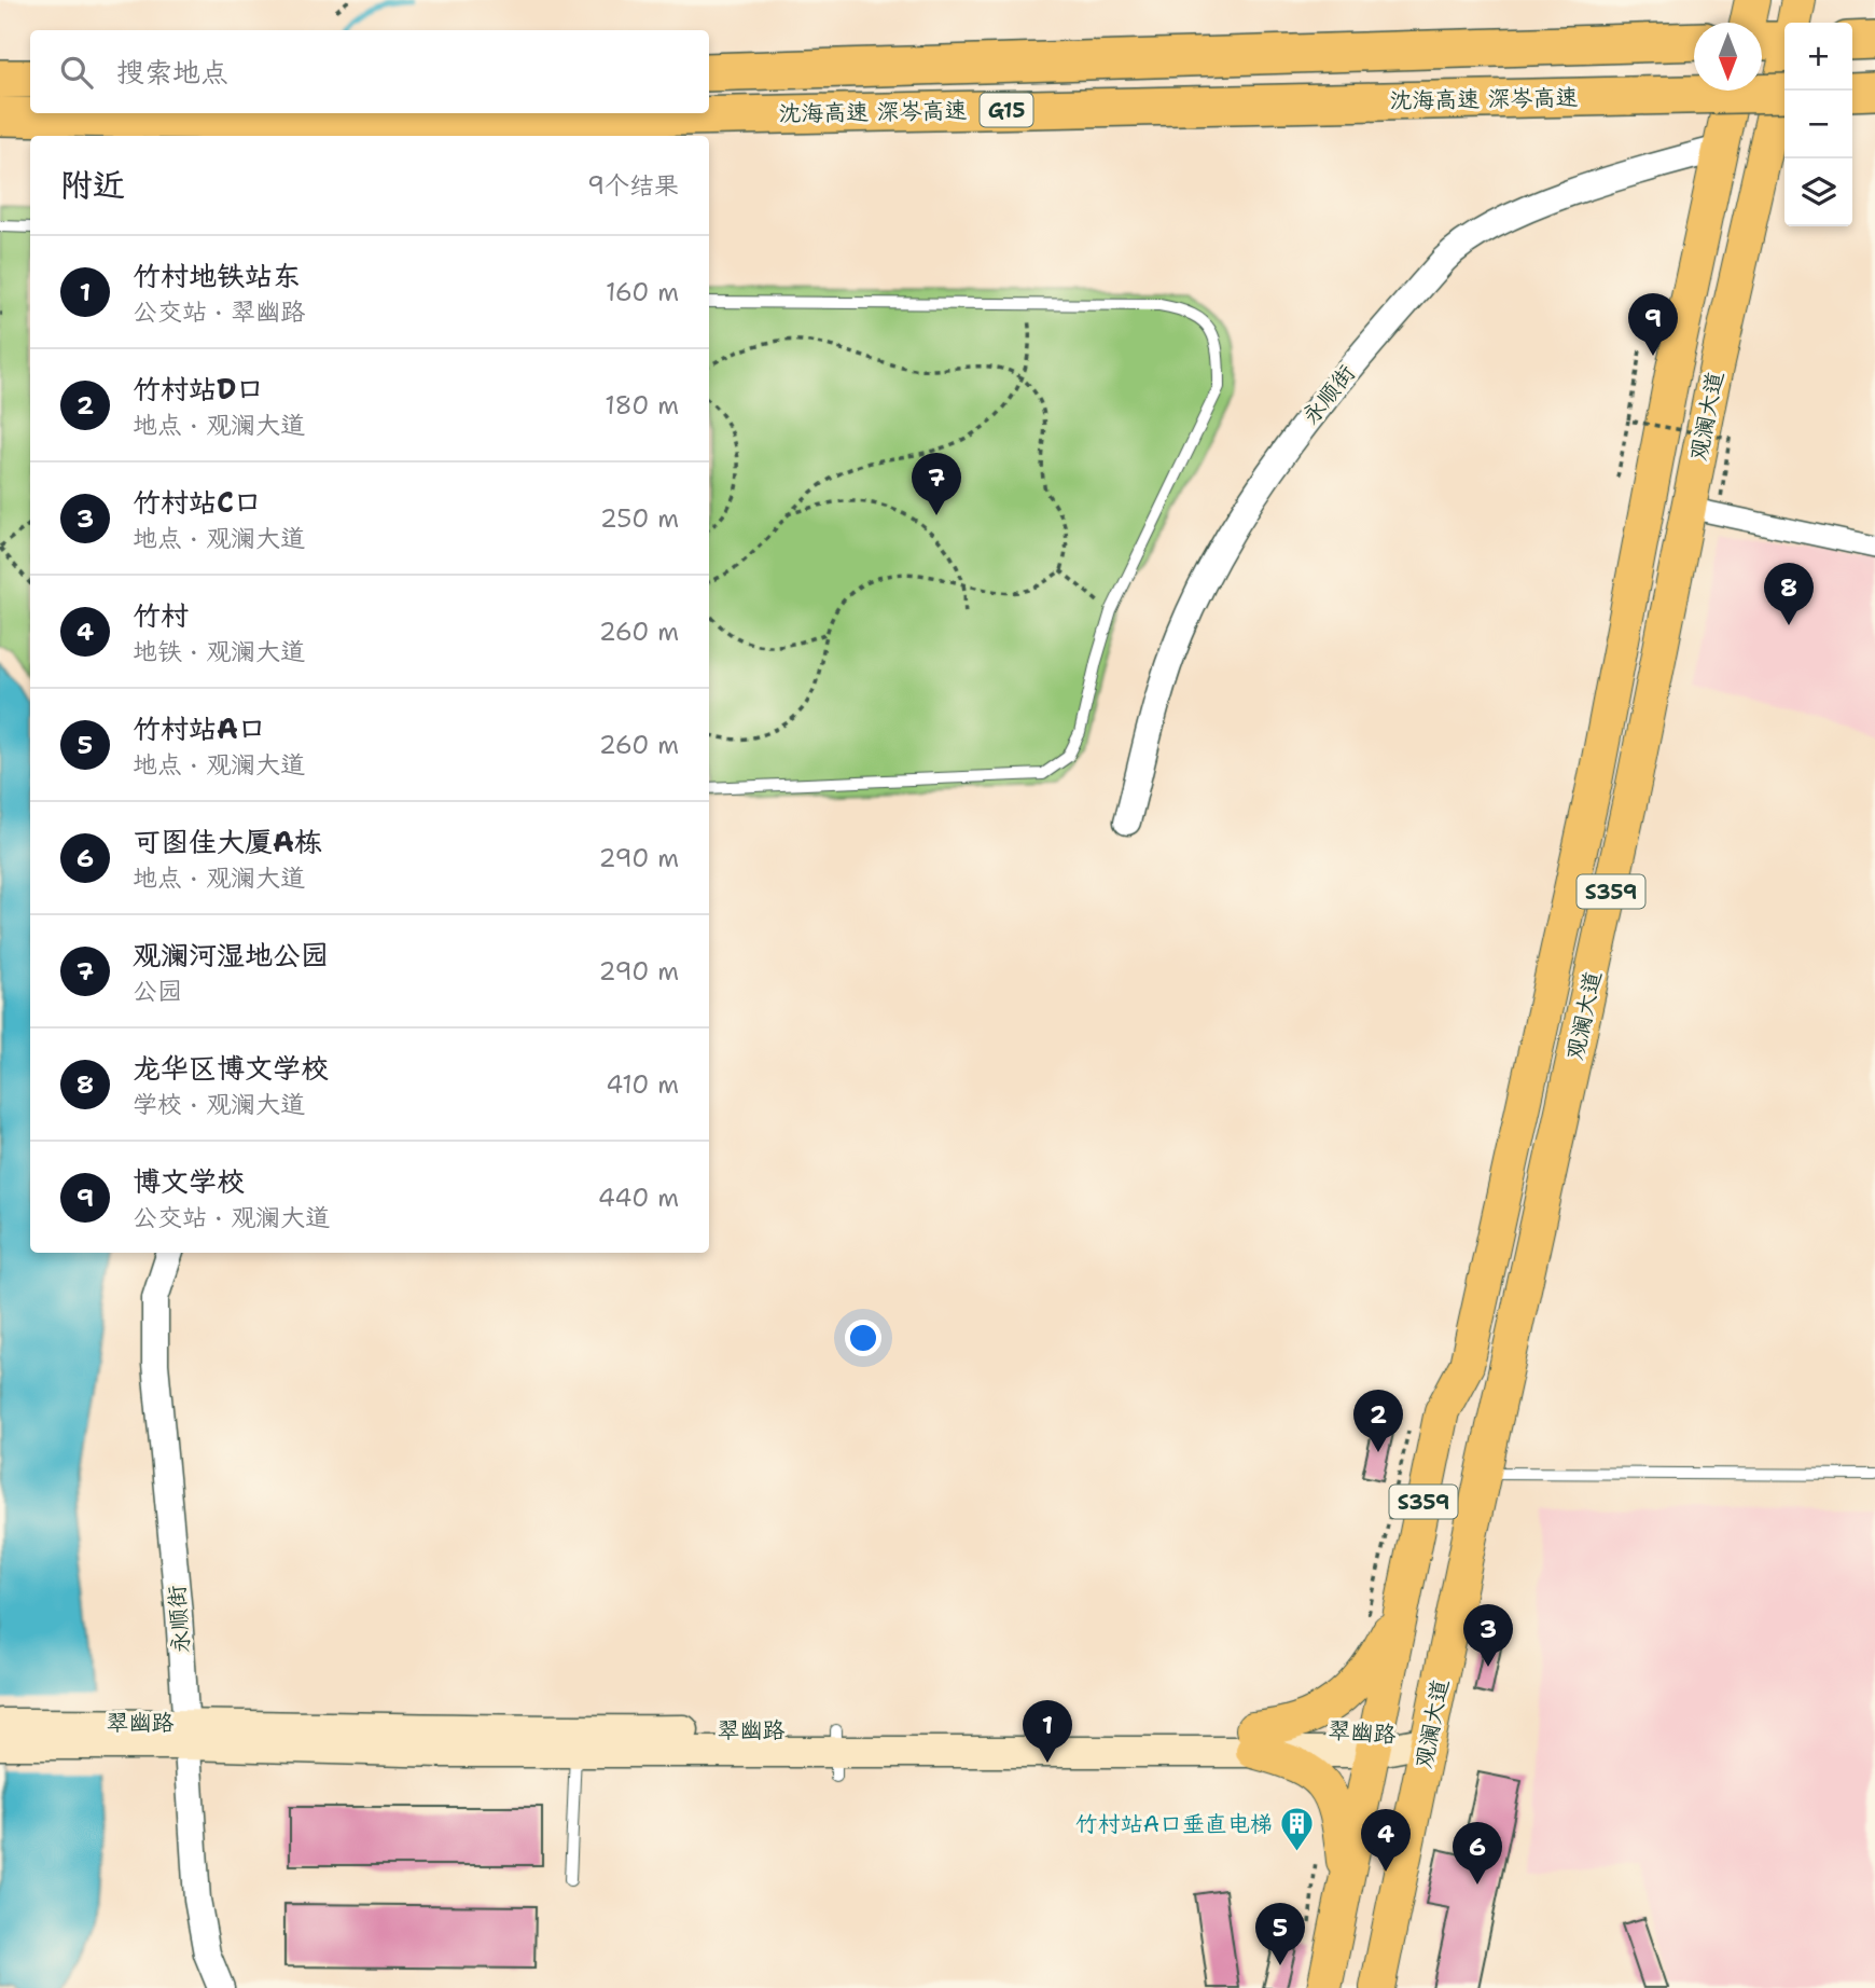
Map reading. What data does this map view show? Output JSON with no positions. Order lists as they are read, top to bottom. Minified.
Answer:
{"streets":{"highway":["沈海高速 深岑高速","G15"],"main road":["观澜大道","S359","翠幽路"],"street":["永顺街"]},"crossings":[["永顺街","观澜大道"],["永顺街","翠幽路"],["观澜大道","翠幽路"]],"places":{"building":["竹村站A口垂直电梯"]},"north":"bottom","page":{"map_buttons":["+","−"],"search":"搜索地点","heading":["附近","9个结果"],"list":[{"mark":"1","name":"竹村地铁站东","note":"公交站 · 翠幽路","value":"160 m"},{"mark":"2","name":"竹村站D口","note":"地点 · 观澜大道","value":"180 m"},{"mark":"3","name":"竹村站C口","note":"地点 · 观澜大道","value":"250 m"},{"mark":"4","name":"竹村","note":"地铁 · 观澜大道","value":"260 m"},{"mark":"5","name":"竹村站A口","note":"地点 · 观澜大道","value":"260 m"},{"mark":"6","name":"可图佳大厦A栋","note":"地点 · 观澜大道","value":"290 m"},{"mark":"7","name":"观澜河湿地公园","note":"公园","value":"290 m"},{"mark":"8","name":"龙华区博文学校","note":"学校 · 观澜大道","value":"410 m"},{"mark":"9","name":"博文学校","note":"公交站 · 观澜大道","value":"440 m"}],"pins":["9","7","8","2","3","1","4","6","5"]}}
